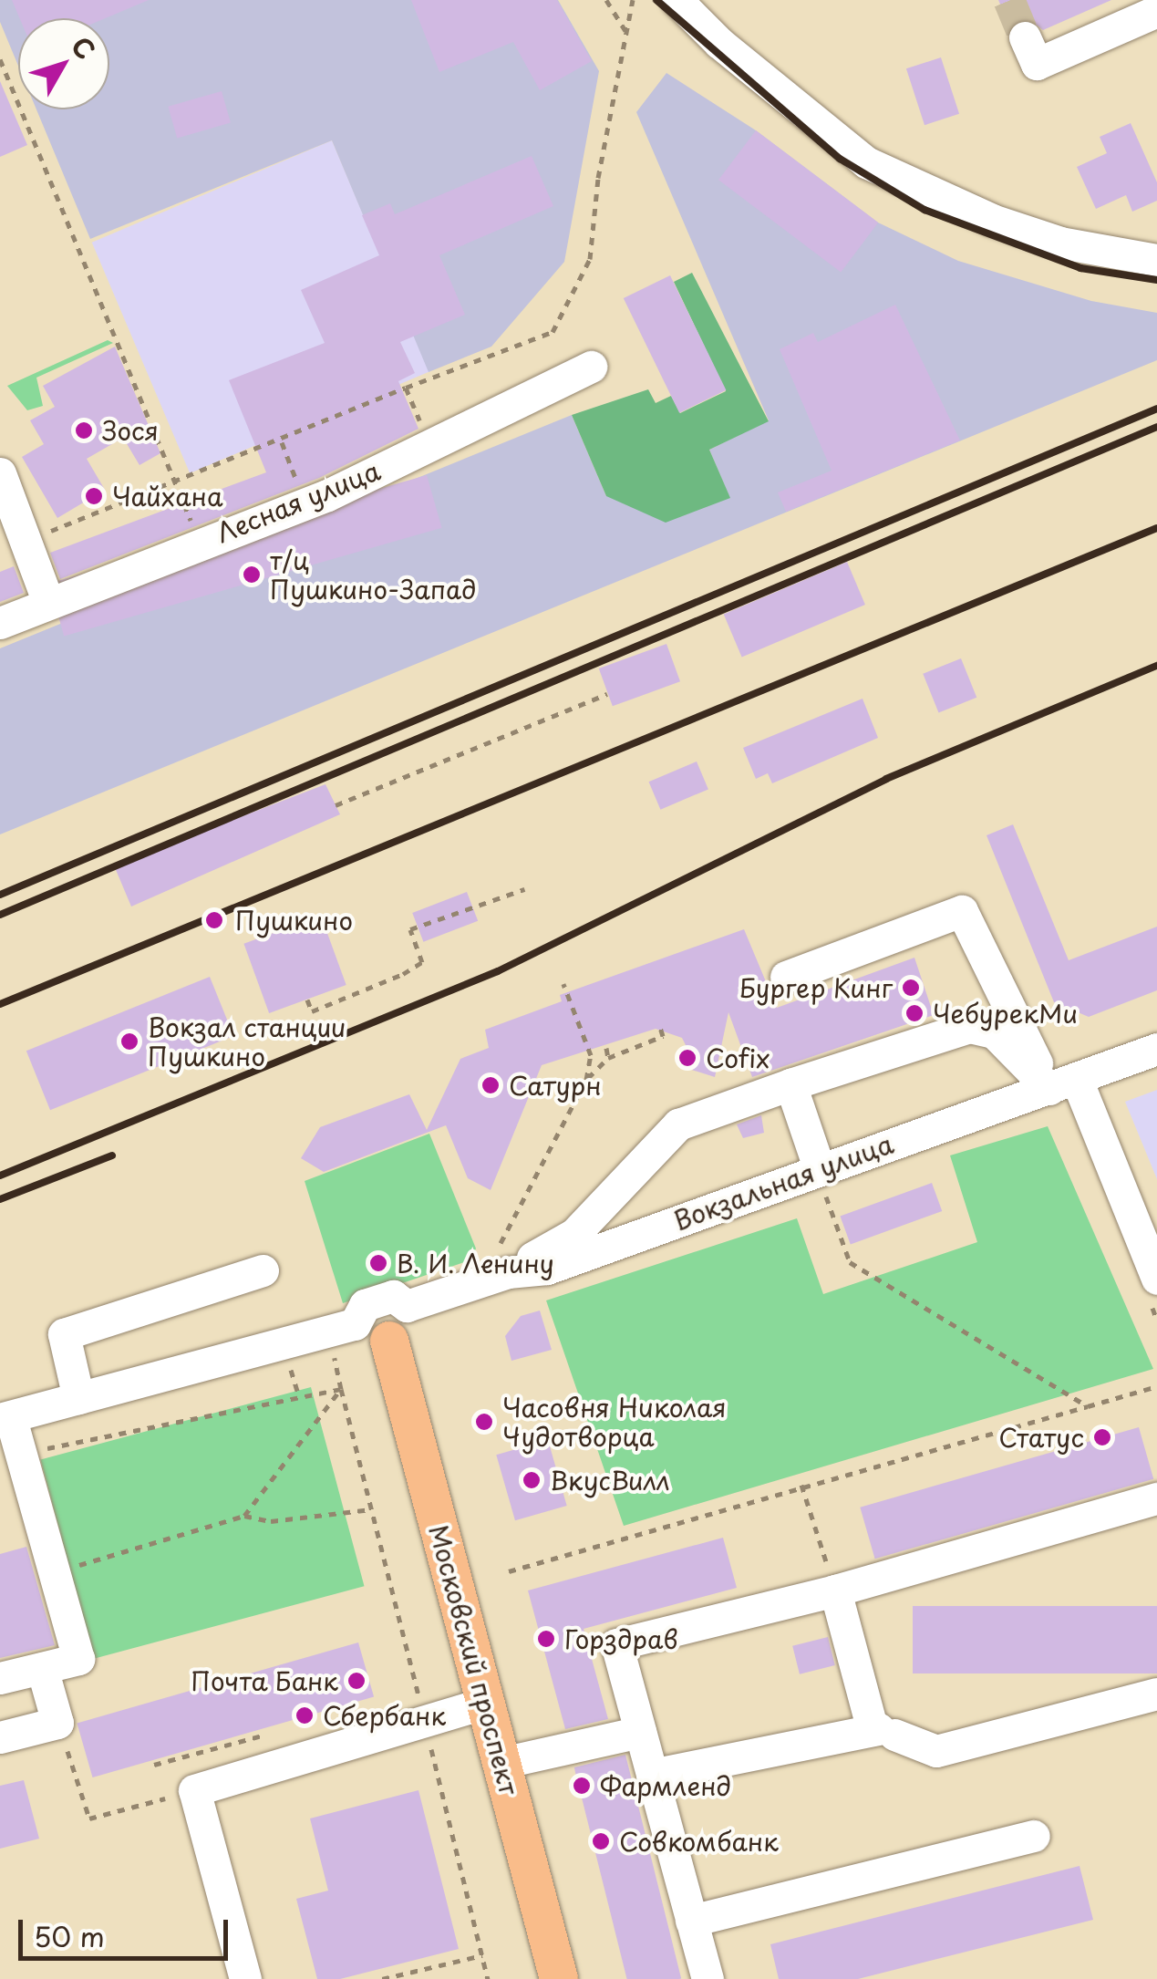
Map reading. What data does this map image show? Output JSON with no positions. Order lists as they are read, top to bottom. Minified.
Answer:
{"streets":{"main road":["Московский проспект"],"street":["Лесная улица","Вокзальная улица"]},"crossings":[["Вокзальная улица","Московский проспект"]],"places":["Зося","Чайхана","т/ц Пушкино-Запад","Пушкино","Бургер Кинг","ЧебурекМи","Вокзал станции Пушкино","Cofix","Сатурн","В. И. Ленину","Часовня Николая Чудотворца","Статус","ВкусВилл","Горздрав","Почта Банк","Сбербанк","Фармленд","Совкомбанк"],"scale_bar":"50 m","north":"top right"}
